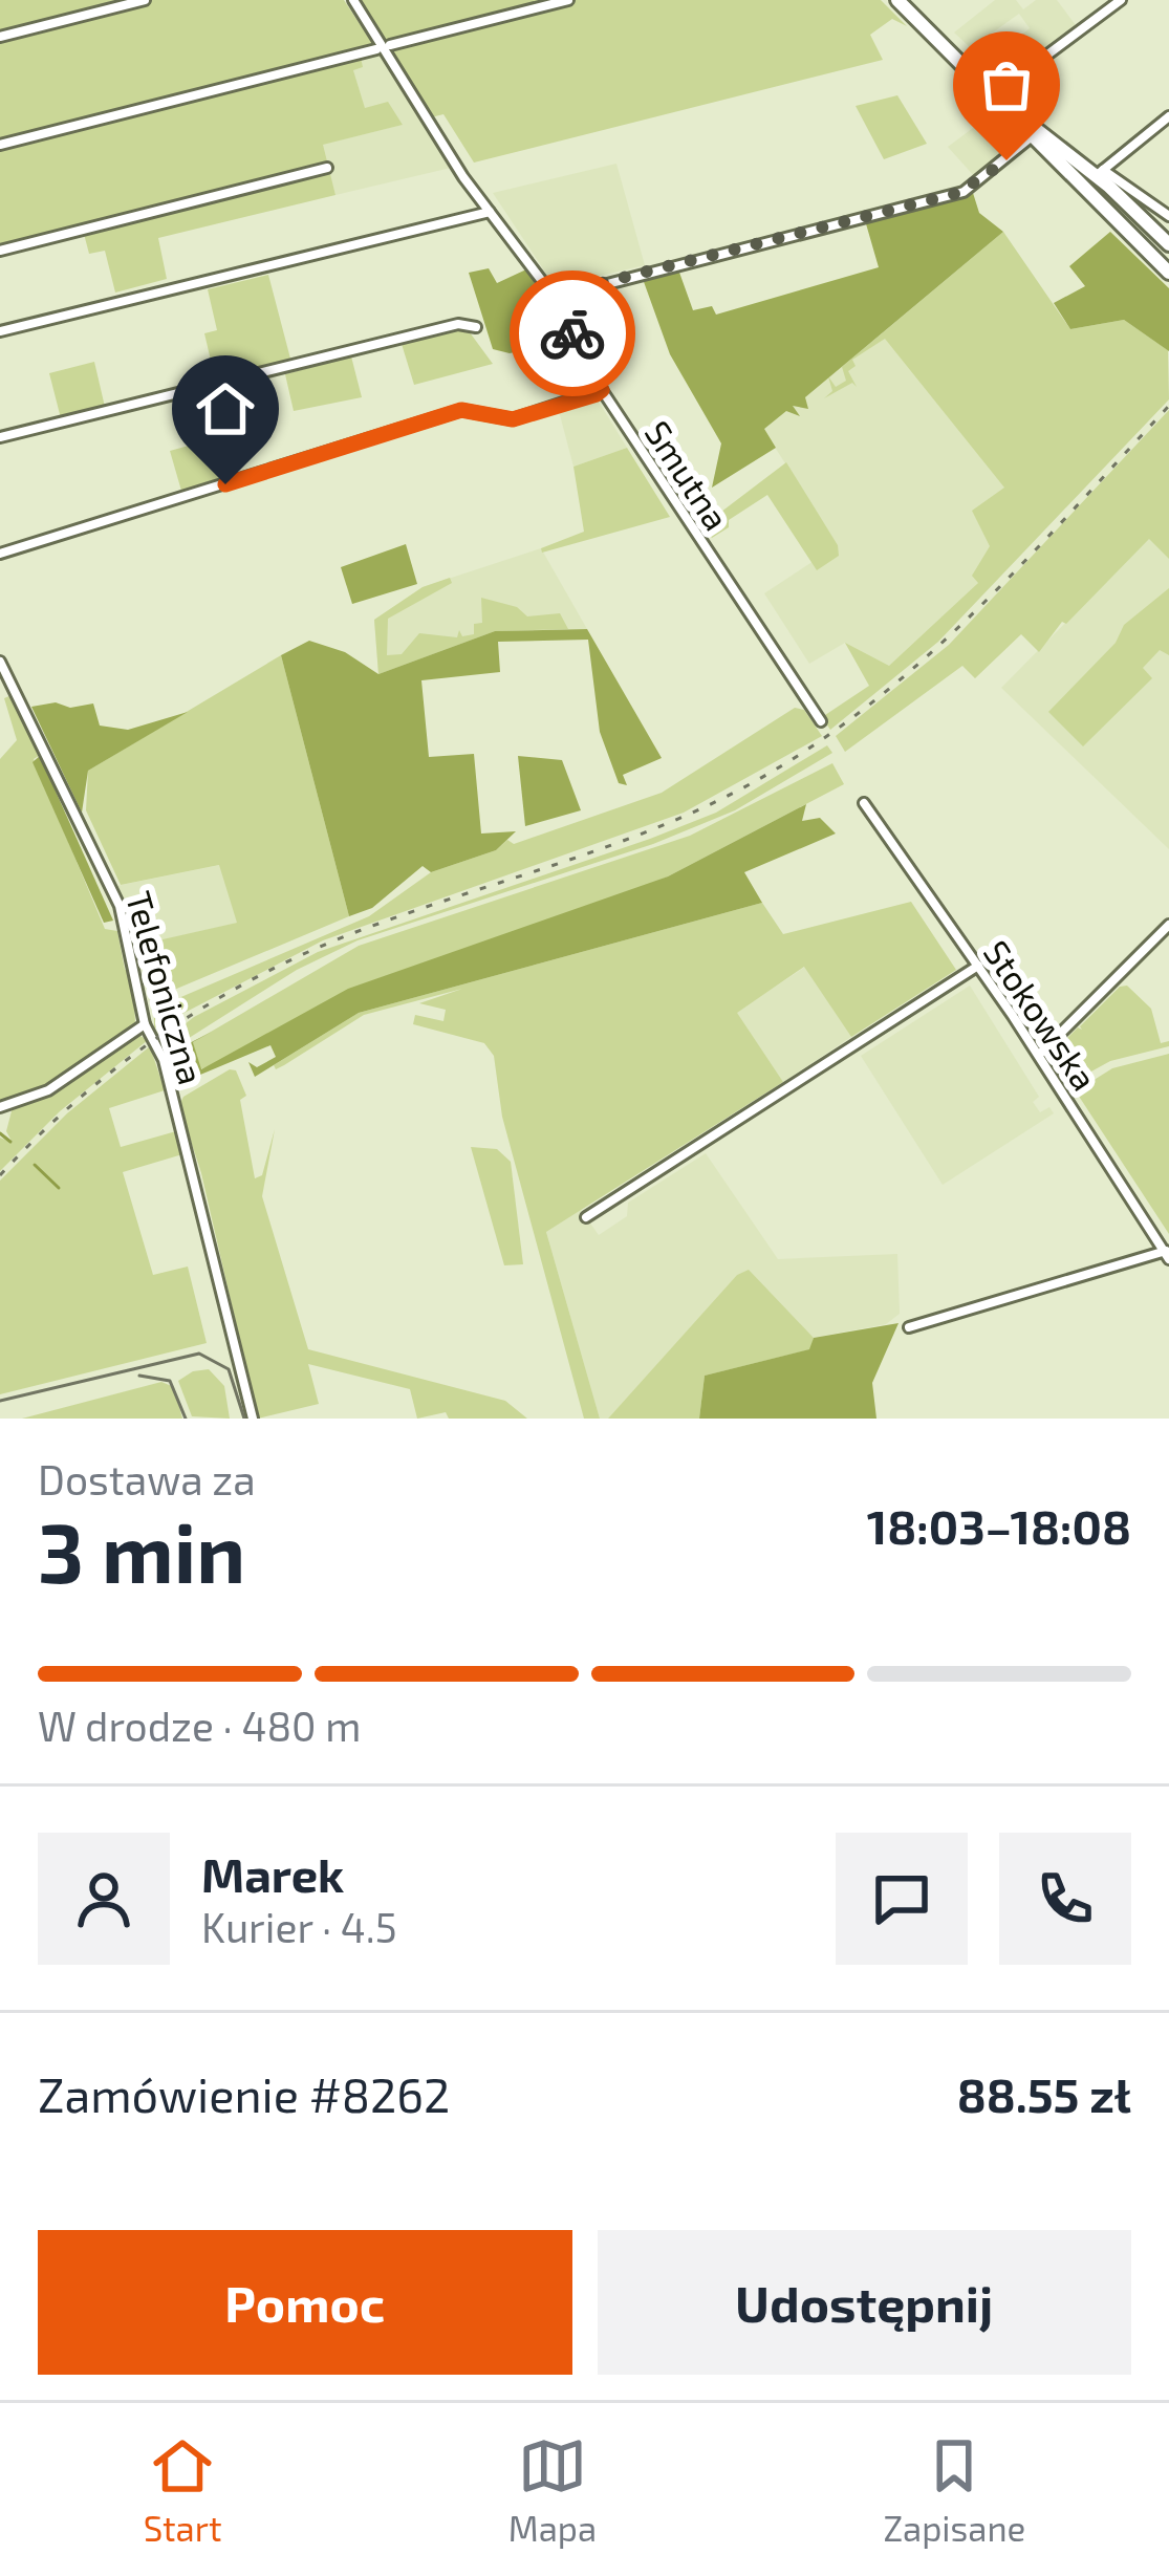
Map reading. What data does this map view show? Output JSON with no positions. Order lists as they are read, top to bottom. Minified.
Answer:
{"streets":{"street":["Smutna","Telefoniczna","Stokowska"]},"page":{"heading":["3 min","Dostawa za","18:03–18:08"],"panel":["Marek","Kurier · 4.5","Zamówienie #8262","88.55 zł"],"bar":"W drodze · 480 m","buttons":["Pomoc","Udostępnij"],"tabs":["Start","Mapa","Zapisane"]}}
